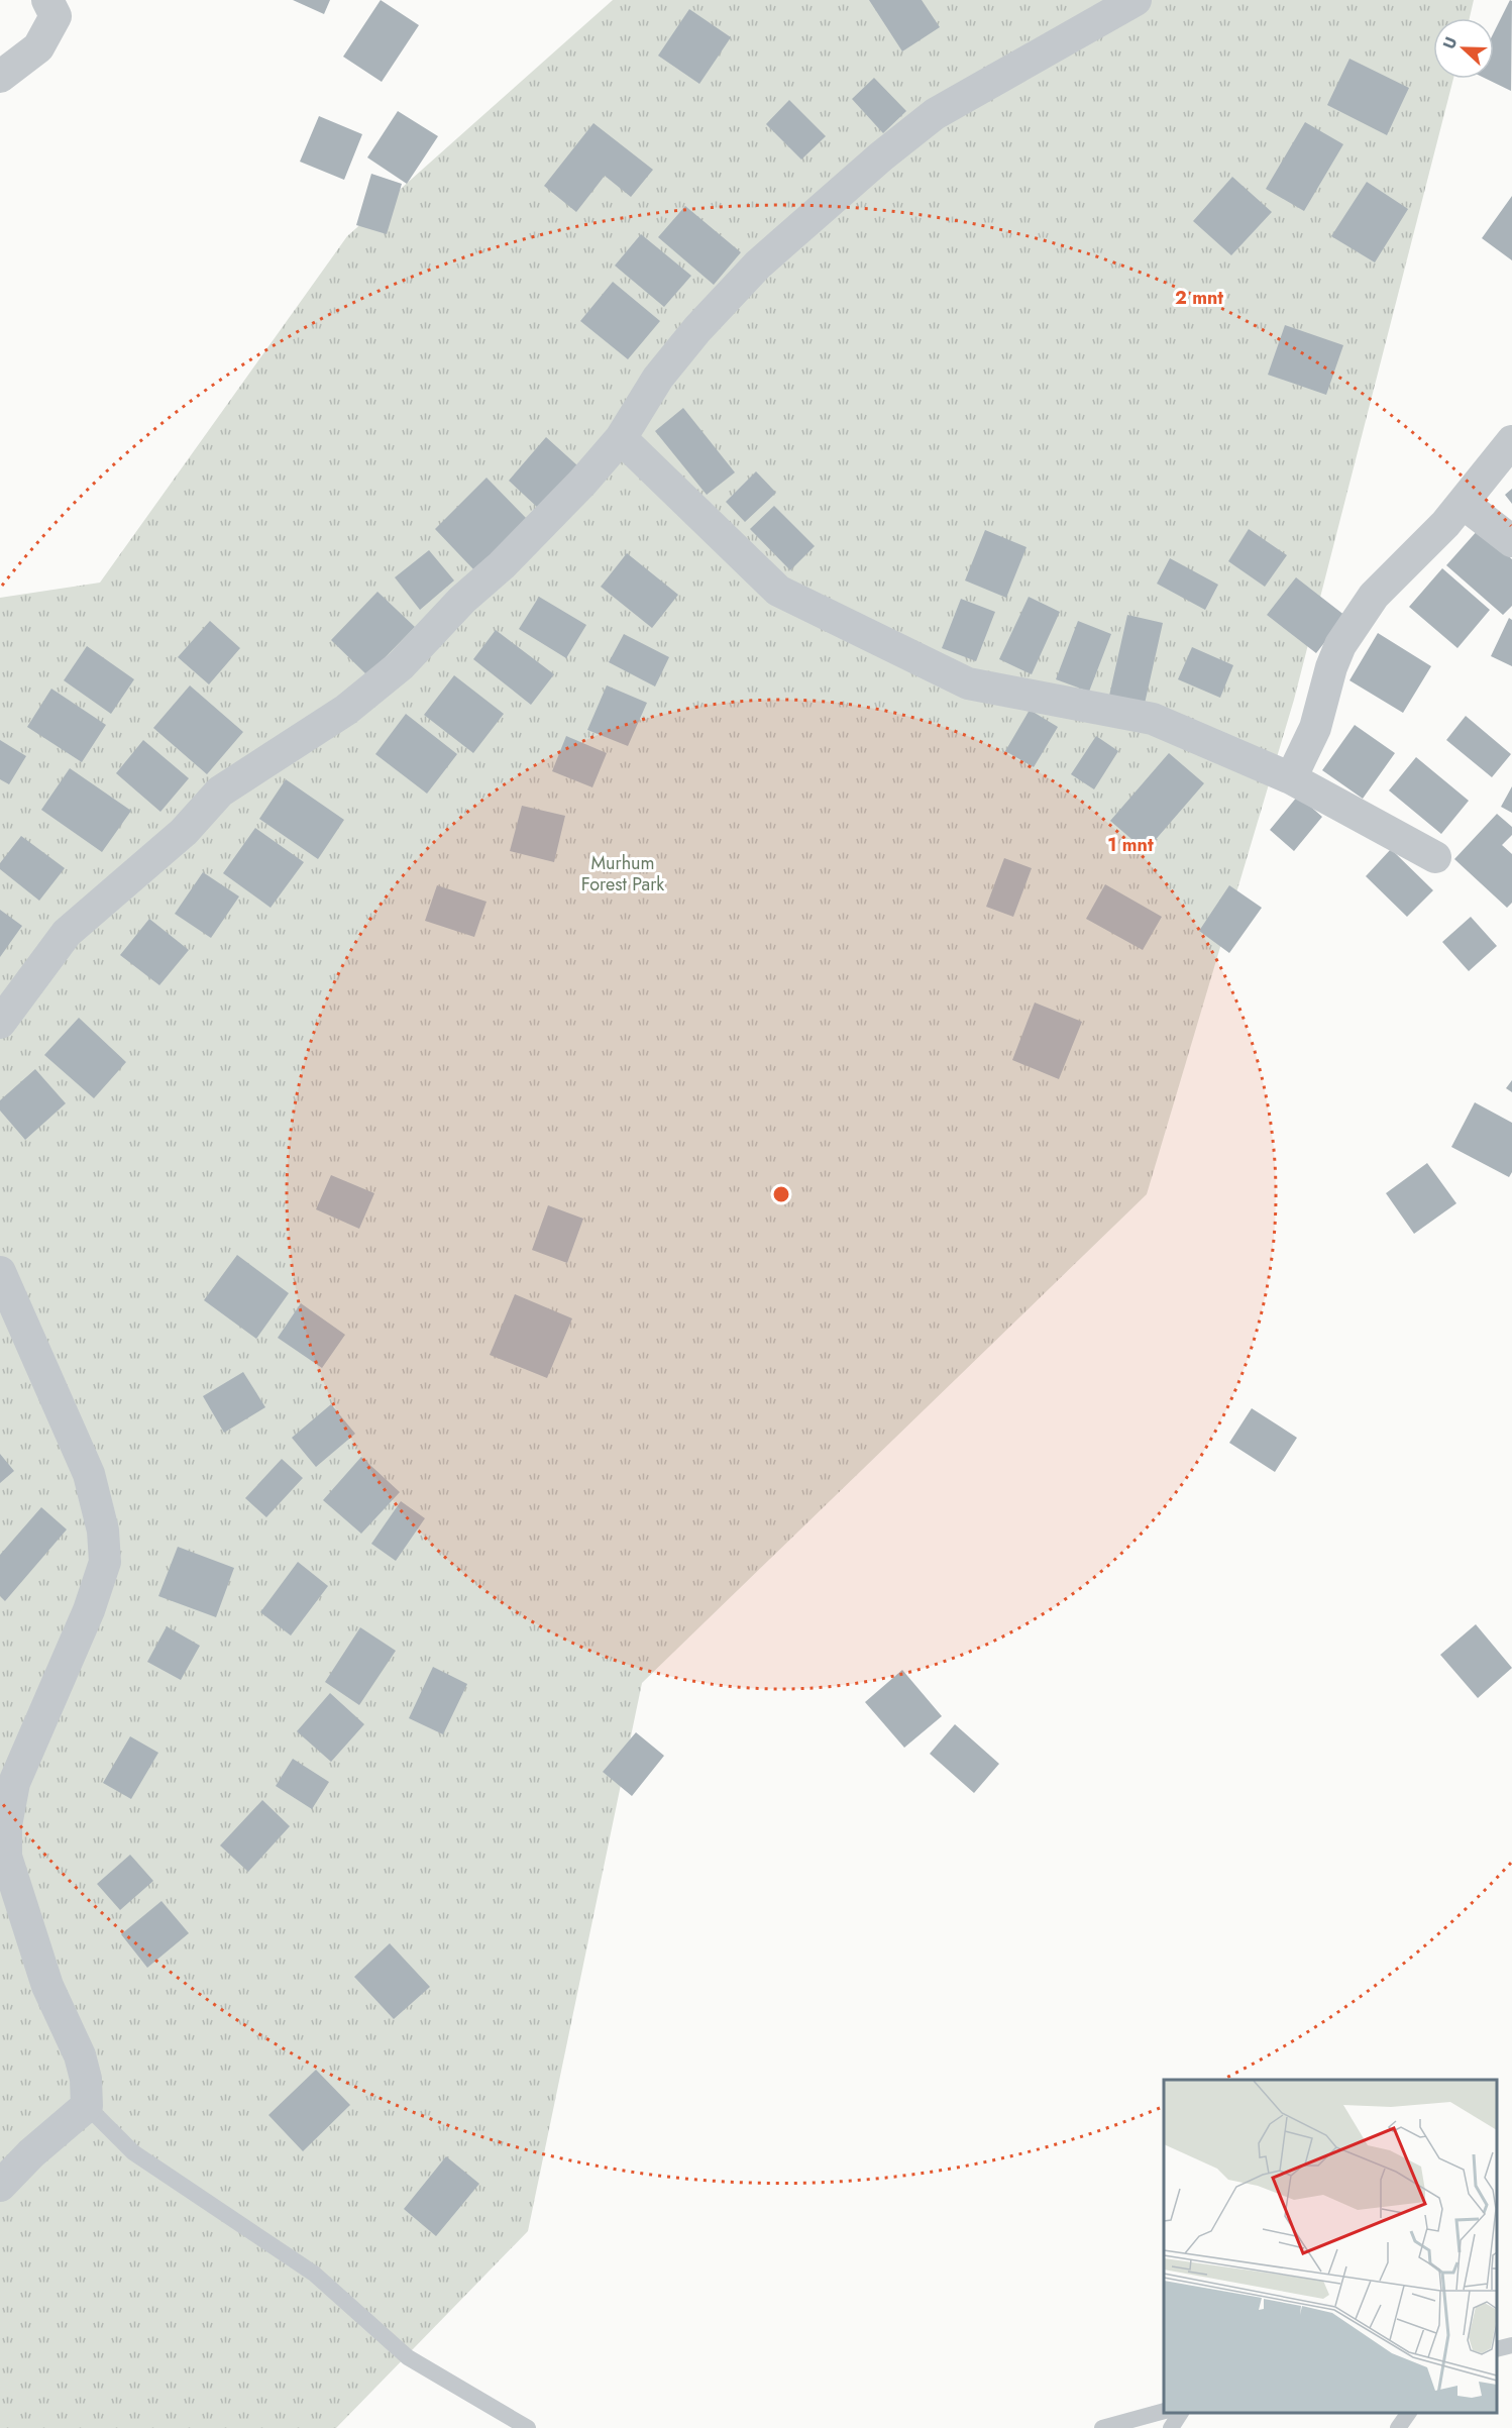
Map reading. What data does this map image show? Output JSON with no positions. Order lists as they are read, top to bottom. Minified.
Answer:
{"parks":["Murhum Forest Park"],"north":"left","rings":["2 mnt","1 mnt"]}
